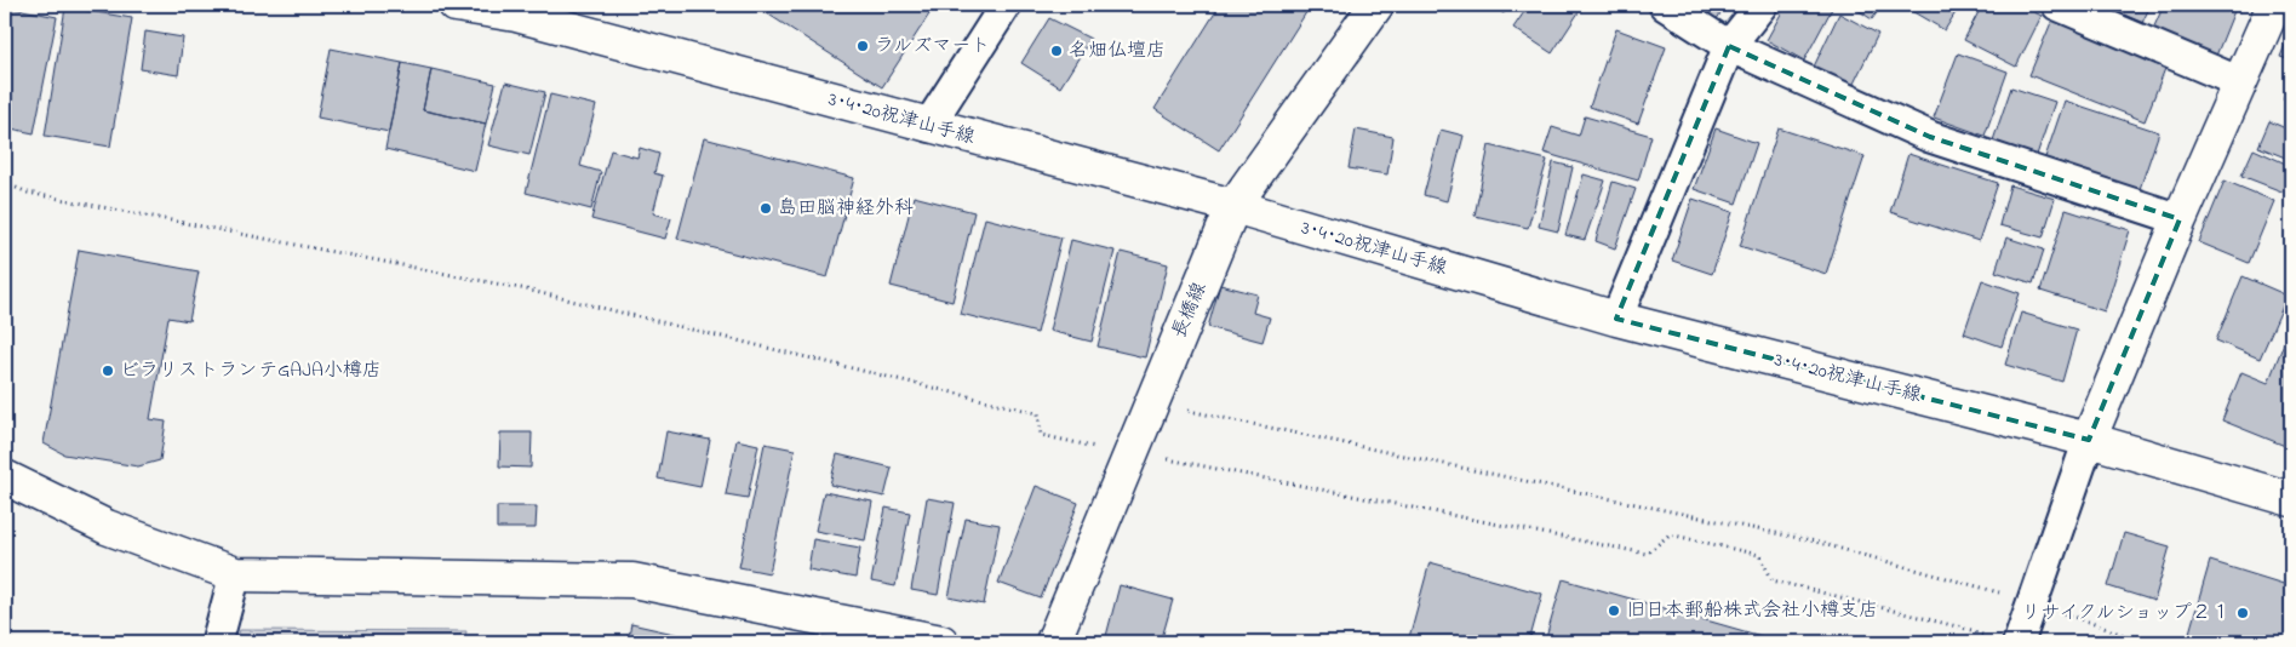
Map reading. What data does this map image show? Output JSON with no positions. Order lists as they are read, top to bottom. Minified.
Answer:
{"streets":{"street":["3･4･20祝津山手線","長橋線"]},"crossings":[["3･4･20祝津山手線","長橋線"]],"places":["ラルズマート","名畑仏壇店","島田脳神経外科","ビラリストランテGAJA小樽店","旧日本郵船株式会社小樽支店","リサイクルショップ２１"]}
